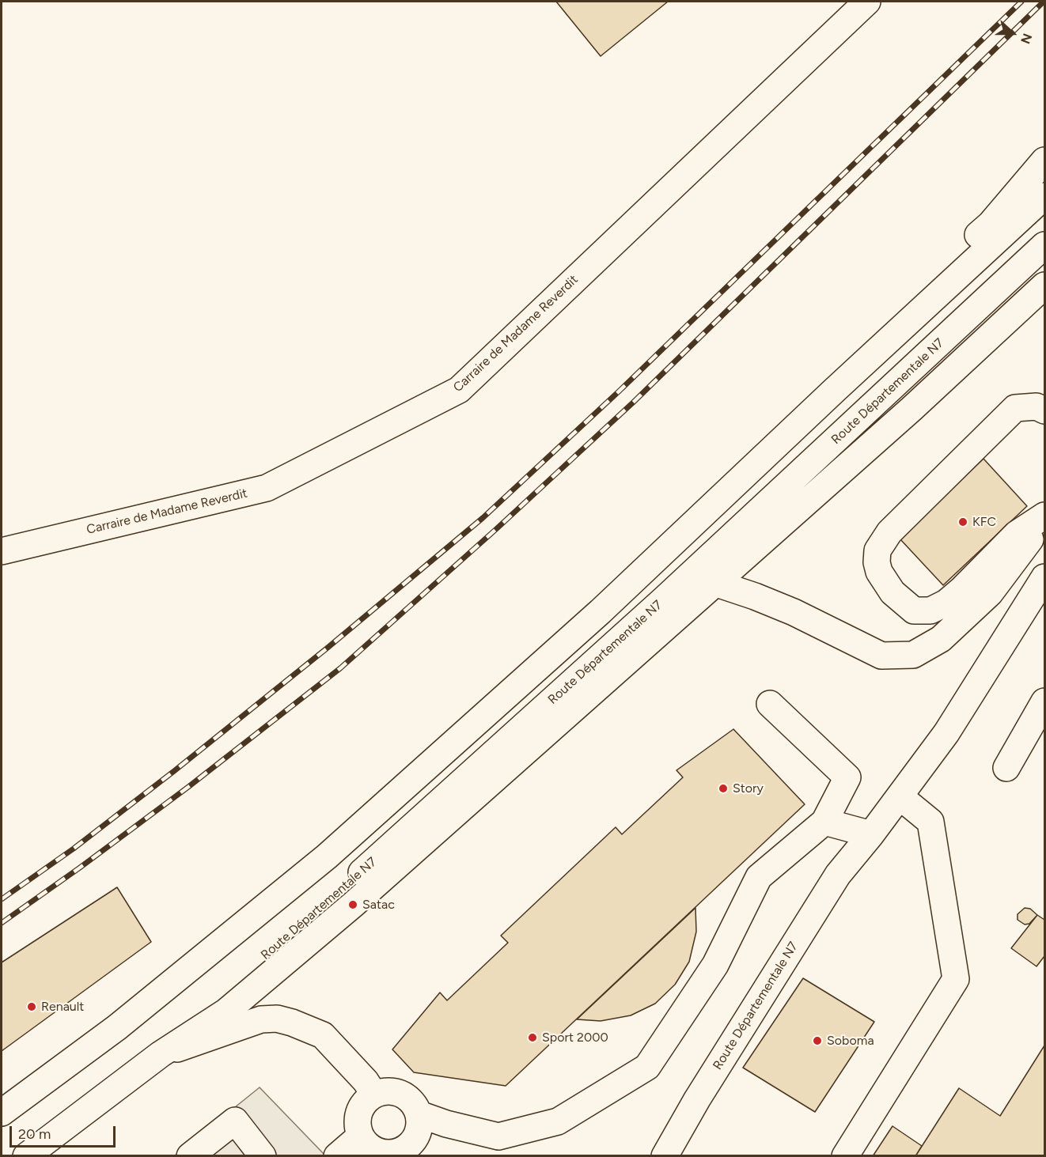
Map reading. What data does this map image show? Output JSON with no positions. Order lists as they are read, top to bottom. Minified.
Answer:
{"streets":{"main road":["Carraire de Madame Reverdit","Route Départementale N7"]},"places":["KFC","Story","Satac","Renault","Sport 2000","Soboma"],"scale_bar":"20 m","north":"right"}
